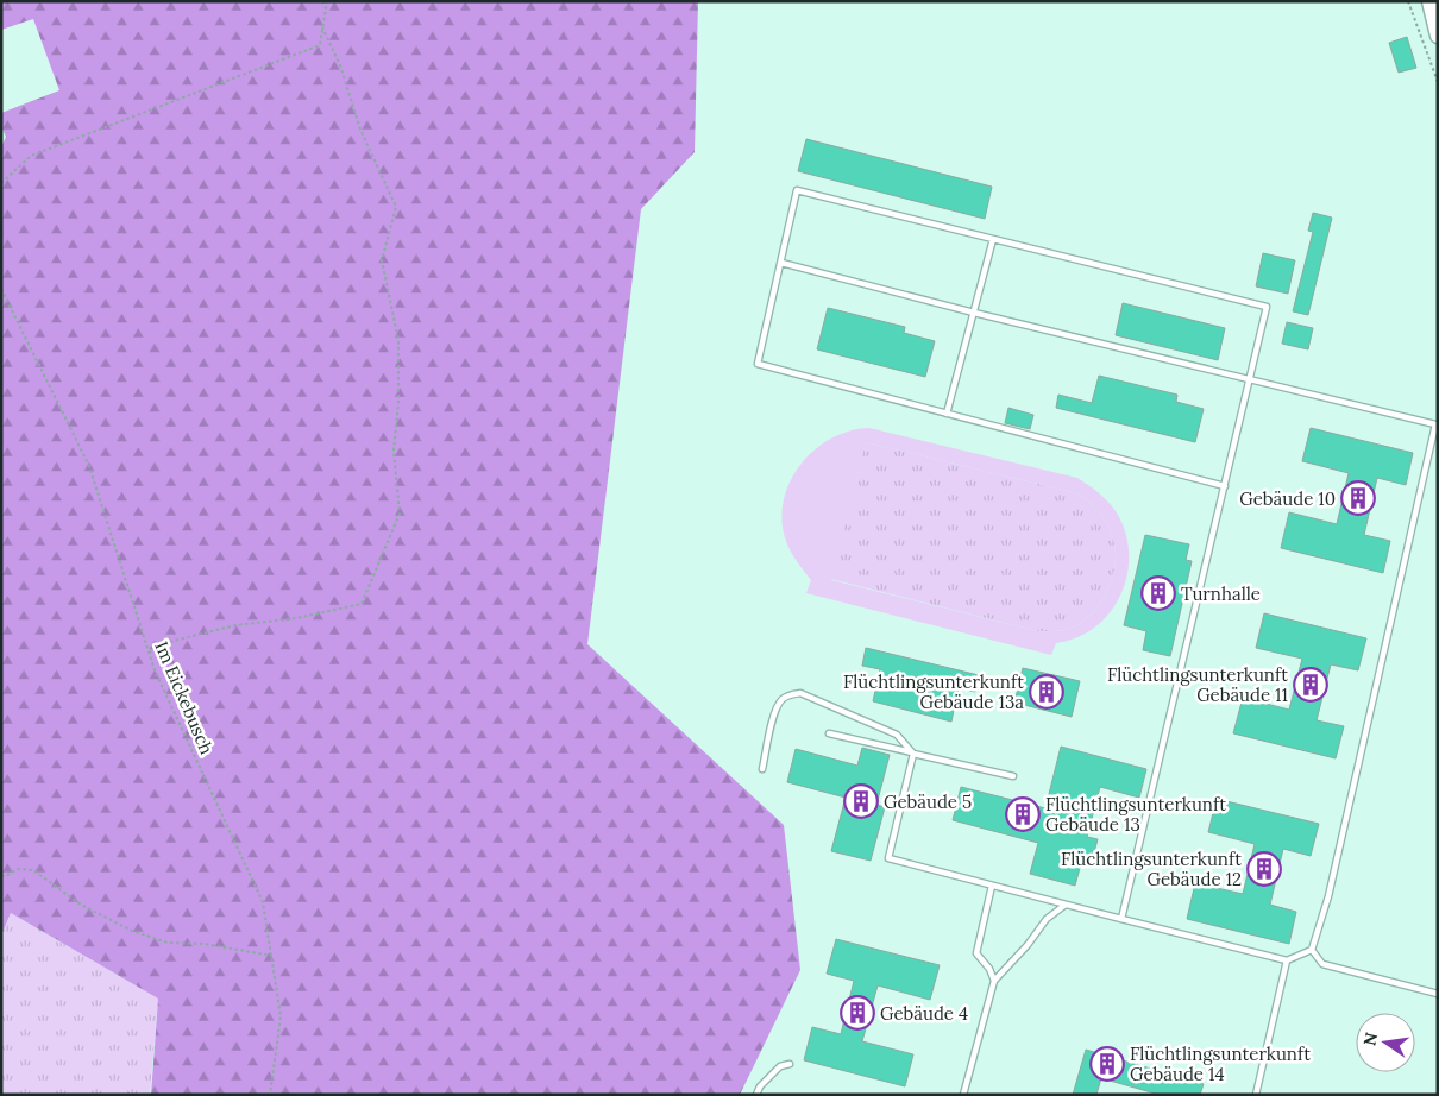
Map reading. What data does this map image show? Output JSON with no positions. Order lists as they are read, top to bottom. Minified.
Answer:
{"streets":{"path":["Im Eickebusch"]},"places":{"building":["Gebäude 10","Turnhalle","Flüchtlingsunterkunft Gebäude 11","Flüchtlingsunterkunft Gebäude 13a","Gebäude 5","Flüchtlingsunterkunft Gebäude 13","Flüchtlingsunterkunft Gebäude 12","Gebäude 4","Flüchtlingsunterkunft Gebäude 14"]},"north":"left"}
